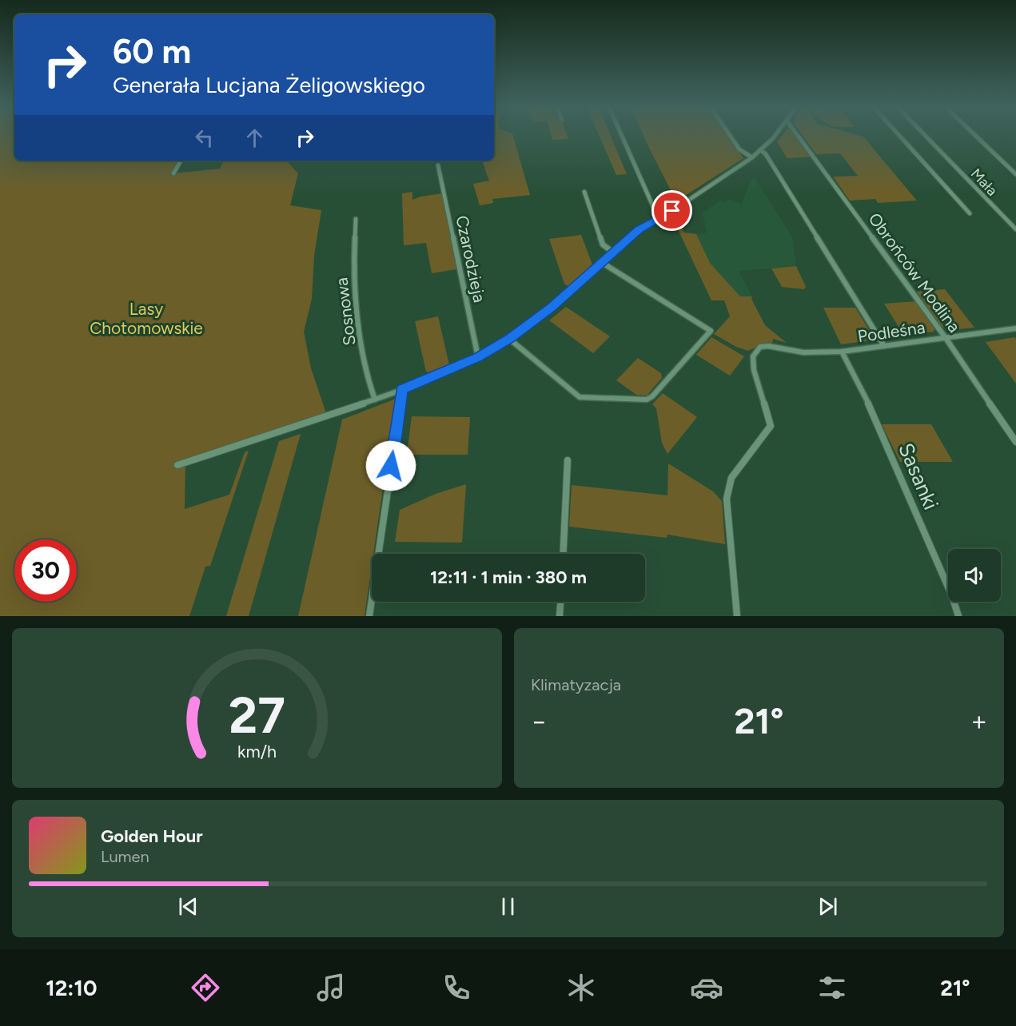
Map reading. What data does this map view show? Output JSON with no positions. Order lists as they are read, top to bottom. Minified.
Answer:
{"streets":{"street":["Mała","Czarodzieja","Obrońców Modlina","Sosnowa","Podleśna","Sasanki"]},"crossings":[["Obrońców Modlina","Podleśna"],["Podleśna","Sasanki"]],"parks":["Lasy Chotomowskie"],"page":{"turn":["60 m","Generała Lucjana Żeligowskiego"],"limit":"30","trip":"12:11 · 1 min · 380 m","tile":"Klimatyzacja","heat":["−","21°","+"],"song":["Golden Hour","Lumen"],"tabs":["12:10","21°"],"gauge":["27","km/h"]}}
